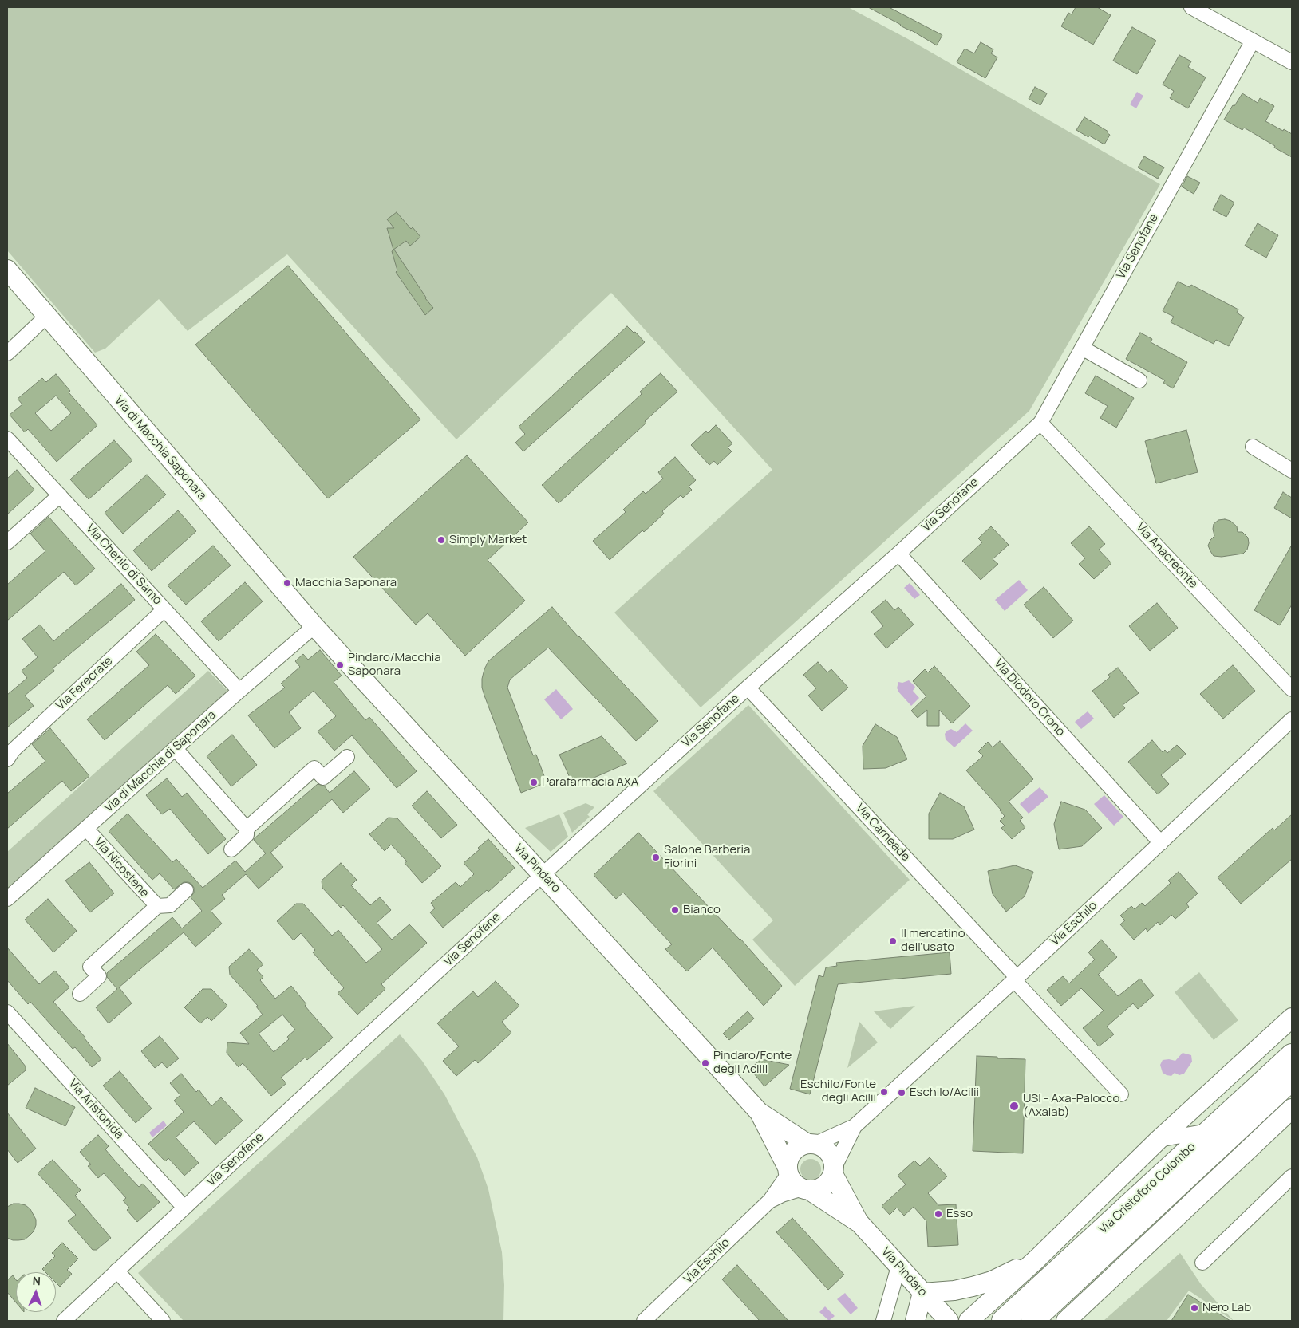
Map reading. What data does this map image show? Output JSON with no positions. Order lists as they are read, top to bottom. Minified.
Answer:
{"streets":{"main road":["Via Cristoforo Colombo"],"street":["Via Senofane","Via di Macchia Saponara","Via Anacreonte","Via Cherilo di Samo","Via Ferecrate","Via Diodoro Crono","Via di Macchia di Saponara","Via Carneade","Via Nicostene","Via Pindaro","Via Eschilo","Via Aristonida"]},"crossings":[["Via Senofane","Via Anacreonte"],["Via Senofane","Via Diodoro Crono"],["Via Senofane","Via Carneade"],["Via Senofane","Via Pindaro"],["Via Senofane","Via Aristonida"],["Via di Macchia Saponara","Via di Macchia di Saponara"],["Via di Macchia Saponara","Via Pindaro"],["Via Cherilo di Samo","Via Ferecrate"],["Via Cherilo di Samo","Via di Macchia di Saponara"],["Via Diodoro Crono","Via Eschilo"],["Via di Macchia di Saponara","Via Nicostene"],["Via di Macchia di Saponara","Via Pindaro"],["Via Carneade","Via Eschilo"]],"places":["Simply Market","Macchia Saponara","Pindaro/Macchia Saponara","Parafarmacia AXA","Salone Barberia Fiorini","Bianco","Il mercatino dell'usato","Pindaro/Fonte degli Acilii","Eschilo/Fonte degli Acilii","Eschilo/Acilii","USI - Axa-Palocco (Axalab)","Esso","Nero Lab"],"north":"top"}
